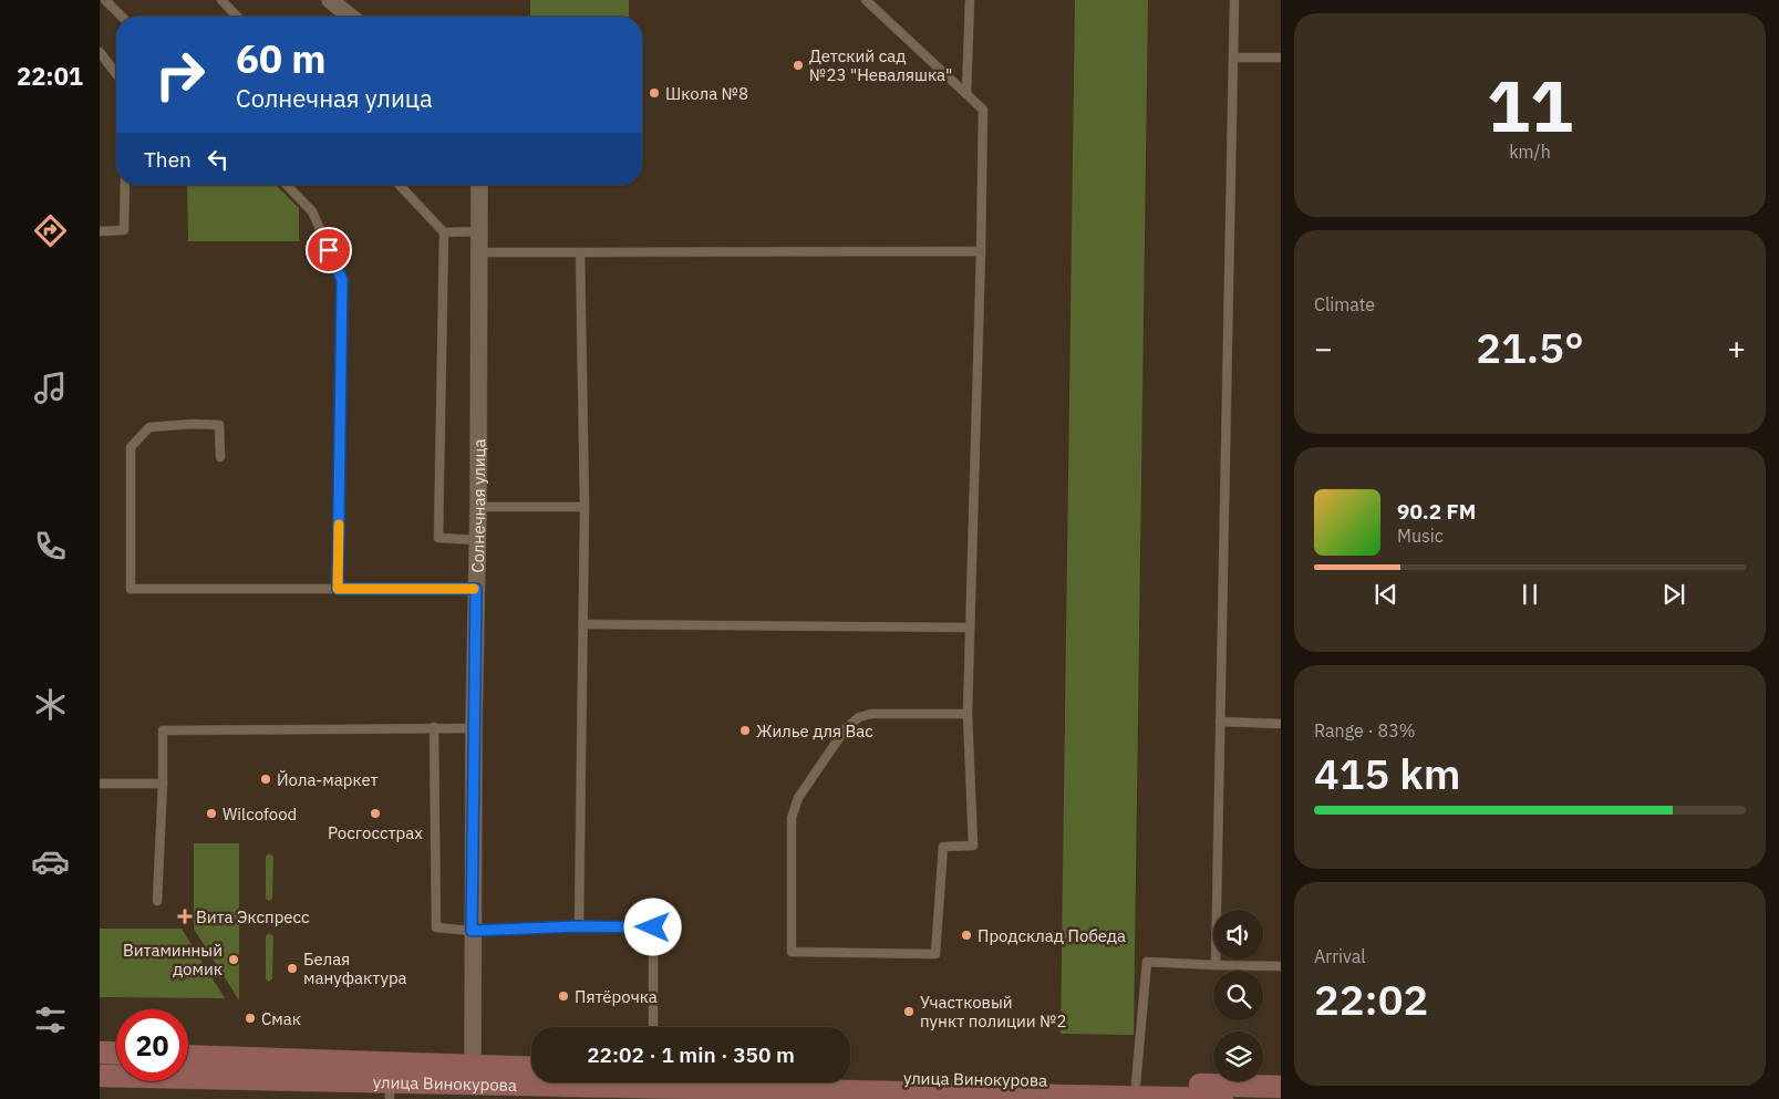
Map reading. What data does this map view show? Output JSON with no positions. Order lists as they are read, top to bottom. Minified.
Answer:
{"streets":{"main road":["улица Винокурова"],"street":["Солнечная улица"]},"crossings":[["Солнечная улица","улица Винокурова"]],"places":{"other":["Детский сад №23 \"Неваляшка\"","Школа №8","Жилье для Вас","Йола-маркет","Wilcofood","Росгосстрах","Продсклад Победа","Витаминный домик","Белая мануфактура","Пятёрочка","Участковый пункт полиции №2","Смак"],"health":["Вита Экспресс"]},"page":{"tabs":"22:01","tile":[["11","km/h"],"Climate",["Range · 83%","415 km"],["Arrival","22:02"]],"turn":["60 m","Солнечная улица"],"then":"Then","heat":["−","21.5°","+"],"song":["90.2 FM","Music"],"limit":"20","trip":"22:02 · 1 min · 350 m"}}
